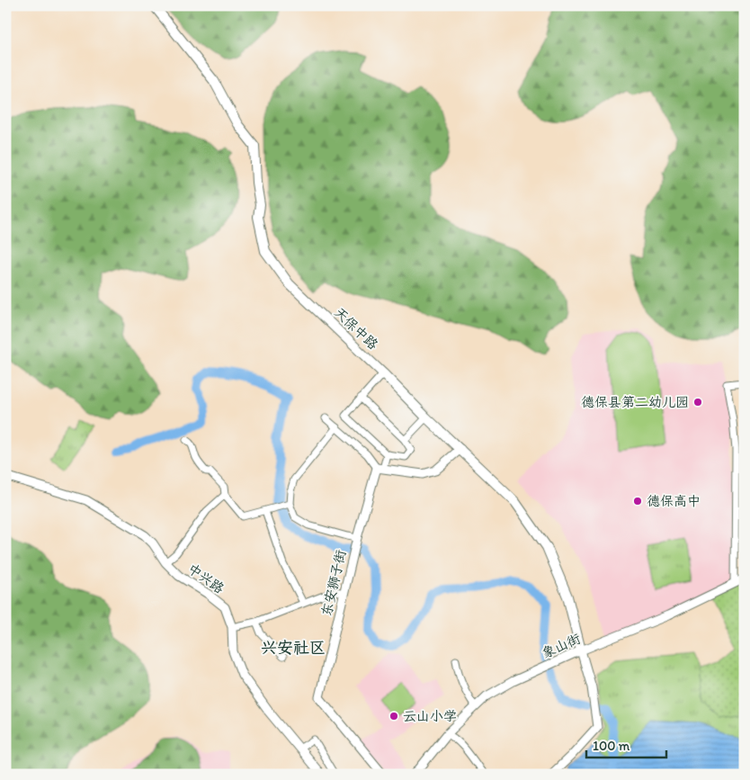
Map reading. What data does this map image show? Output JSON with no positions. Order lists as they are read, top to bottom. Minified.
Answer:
{"streets":{"main road":["天保中路","中兴路","东安狮子街","象山街"]},"crossings":[["天保中路","象山街"]],"districts":["兴安社区"],"places":["德保县第二幼儿园","德保高中","云山小学"],"scale_bar":"100 m"}
